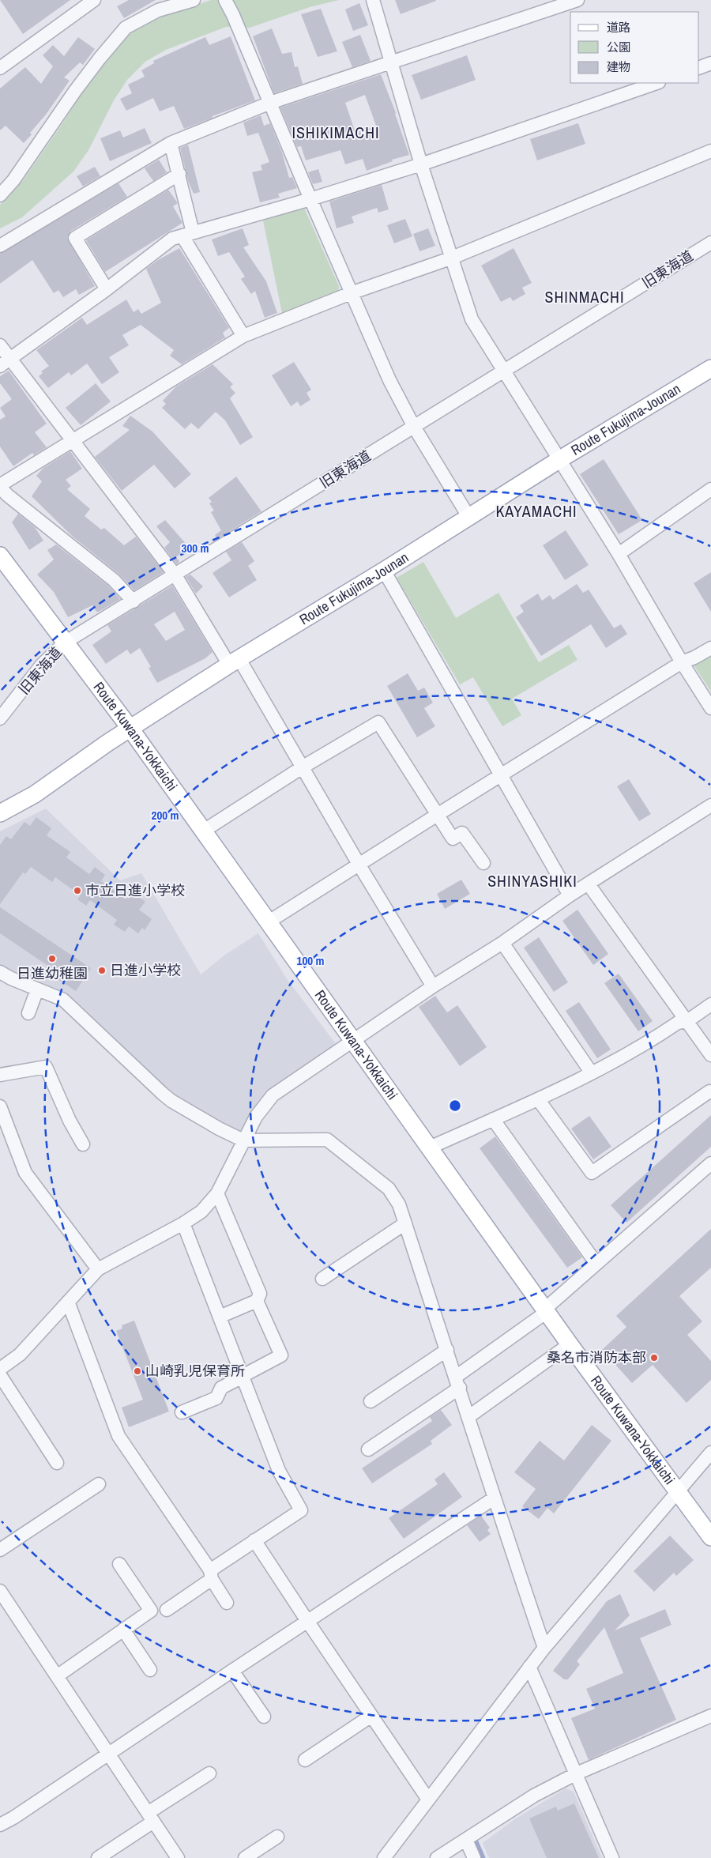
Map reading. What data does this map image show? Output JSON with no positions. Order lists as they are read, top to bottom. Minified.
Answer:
{"streets":{"main road":["Route Fukujima-Jounan","Route Kuwana-Yokkaichi"],"street":["旧東海道"]},"crossings":[["旧東海道","Route Kuwana-Yokkaichi"],["Route Fukujima-Jounan","Route Kuwana-Yokkaichi"]],"districts":["ISHIKIMACHI","SHINMACHI","KAYAMACHI","SHINYASHIKI"],"places":["市立日進小学校","日進幼稚園","日進小学校","桑名市消防本部","山崎乳児保育所"],"legend":["道路","公園","建物"],"rings":["300 m","200 m","100 m"]}
